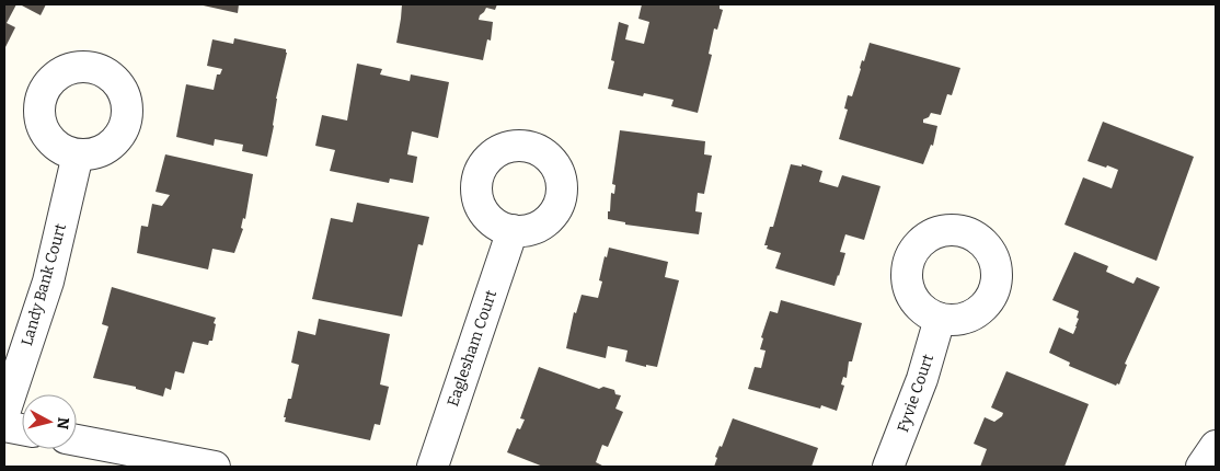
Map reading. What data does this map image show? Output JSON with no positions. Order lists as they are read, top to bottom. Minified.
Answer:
{"streets":{"street":["Landy Bank Court","Eaglesham Court","Fyvie Court"]},"north":"right"}
